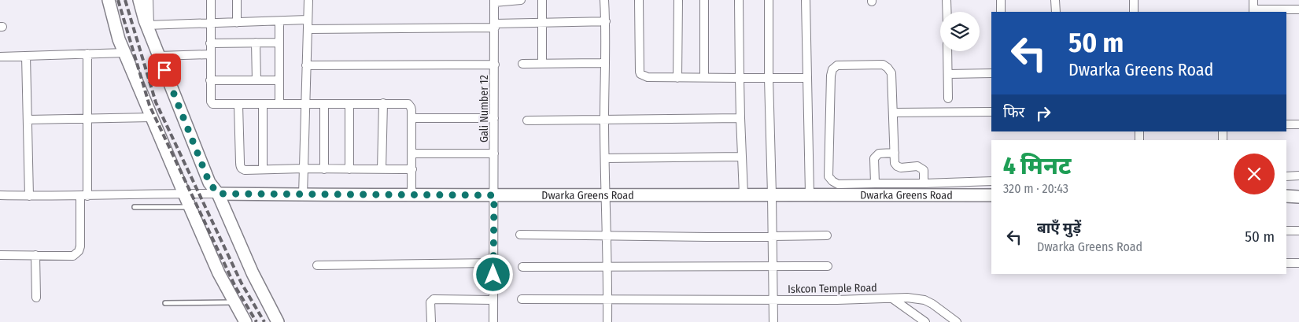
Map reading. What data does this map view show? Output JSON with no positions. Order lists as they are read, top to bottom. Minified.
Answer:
{"streets":{"street":["Gali Number 12","Dwarka Greens Road","Iskcon Temple Road"]},"crossings":[["Gali Number 12","Dwarka Greens Road"]],"page":{"turn":["50 m","Dwarka Greens Road"],"then":"फिर","heading":["4 मिनट","320 m · 20:43"],"list":[{"name":"बाएँ मुड़ें","note":"Dwarka Greens Road","value":"50 m"}]}}
